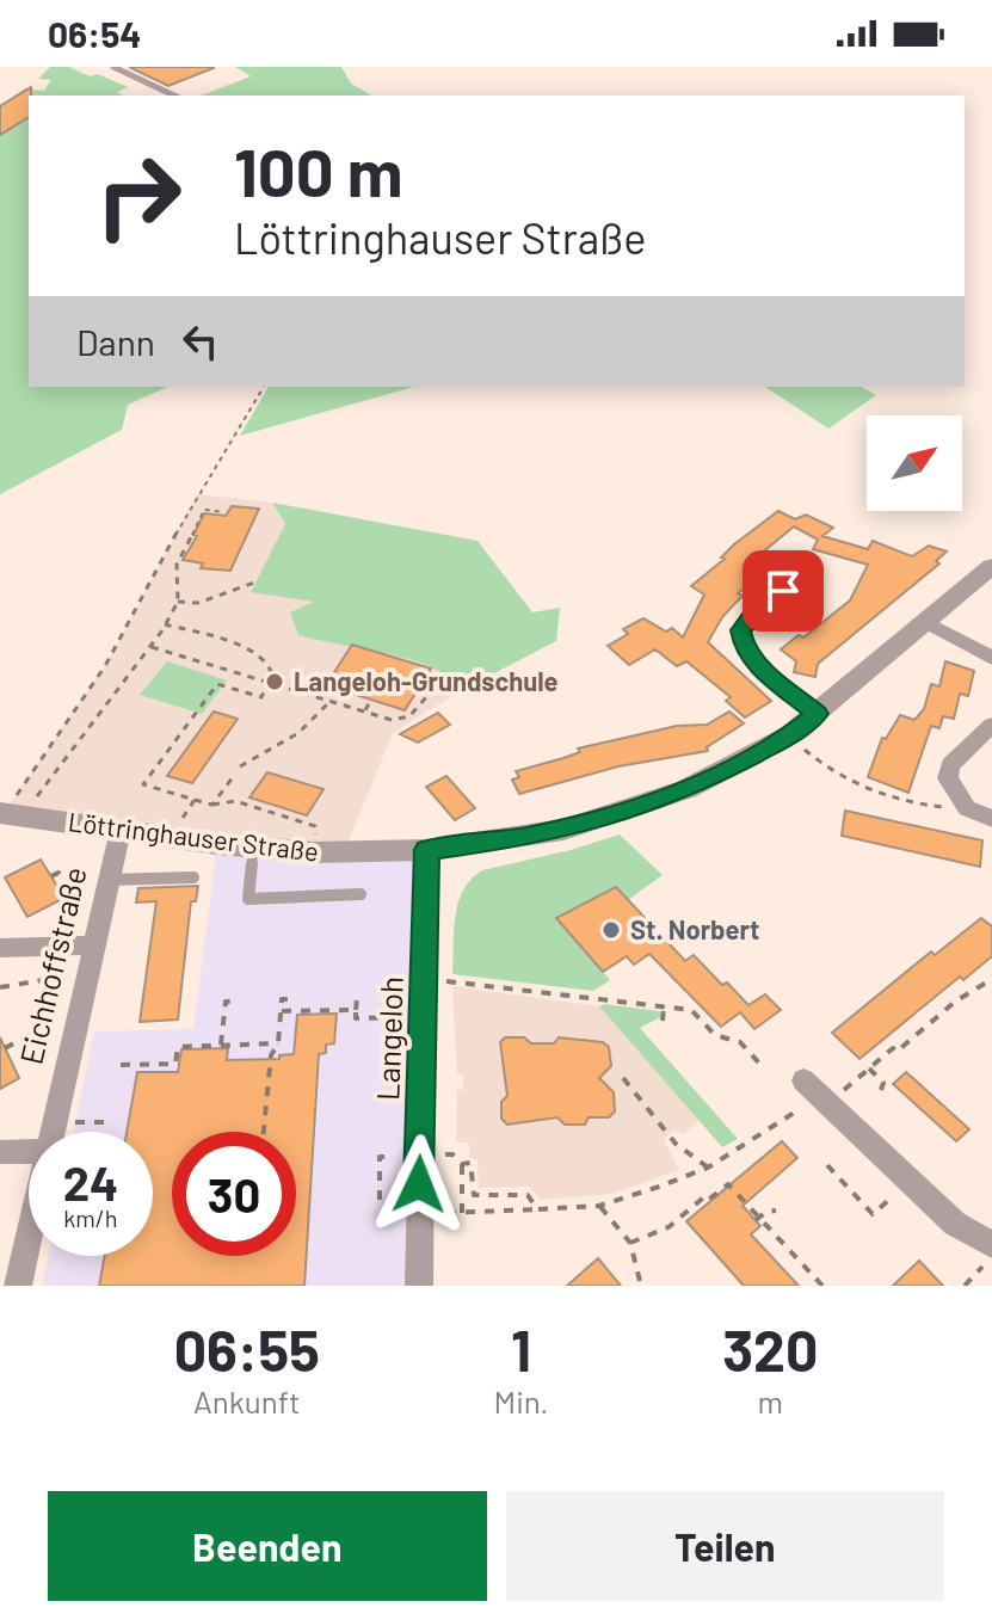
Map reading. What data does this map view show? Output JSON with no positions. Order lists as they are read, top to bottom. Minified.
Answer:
{"streets":{"street":["Löttringhauser Straße","Eichhoffstraße","Langeloh"]},"crossings":[["Löttringhauser Straße","Eichhoffstraße"],["Löttringhauser Straße","Langeloh"]],"places":["Langeloh-Grundschule","St. Norbert"],"north":"top right","page":{"status":"06:54","turn":["100 m","Löttringhauser Straße"],"then":"Dann","speed":"24 km/h","limit":"30","eta":["06:55","Ankunft","1","Min.","320","m"],"buttons":["Beenden","Teilen"]}}
